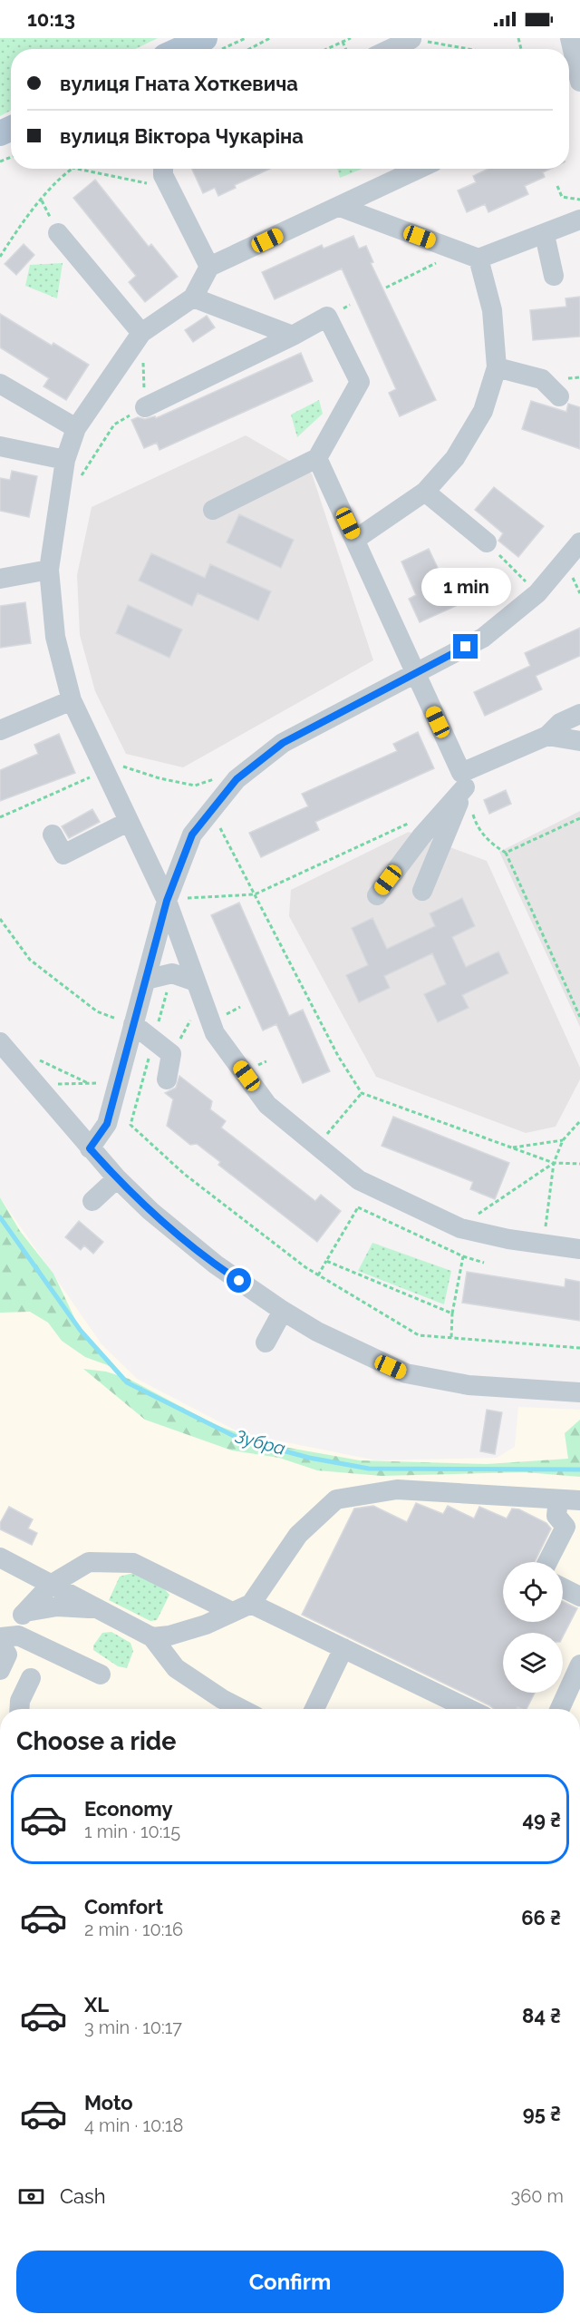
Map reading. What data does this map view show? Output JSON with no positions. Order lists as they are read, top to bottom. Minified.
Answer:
{"water":["Зубра"],"page":{"status":"10:13","banner":["вулиця Гната Хоткевича","вулиця Віктора Чукаріна"],"bubble":"1 min","heading":"Choose a ride","list":[{"name":"Economy","note":"1 min · 10:15","value":"49 ₴"},{"name":"Comfort","note":"2 min · 10:16","value":"66 ₴"},{"name":"XL","note":"3 min · 10:17","value":"84 ₴"},{"name":"Moto","note":"4 min · 10:18","value":"95 ₴"}],"pay":["Cash","360 m"],"buttons":"Confirm"}}
